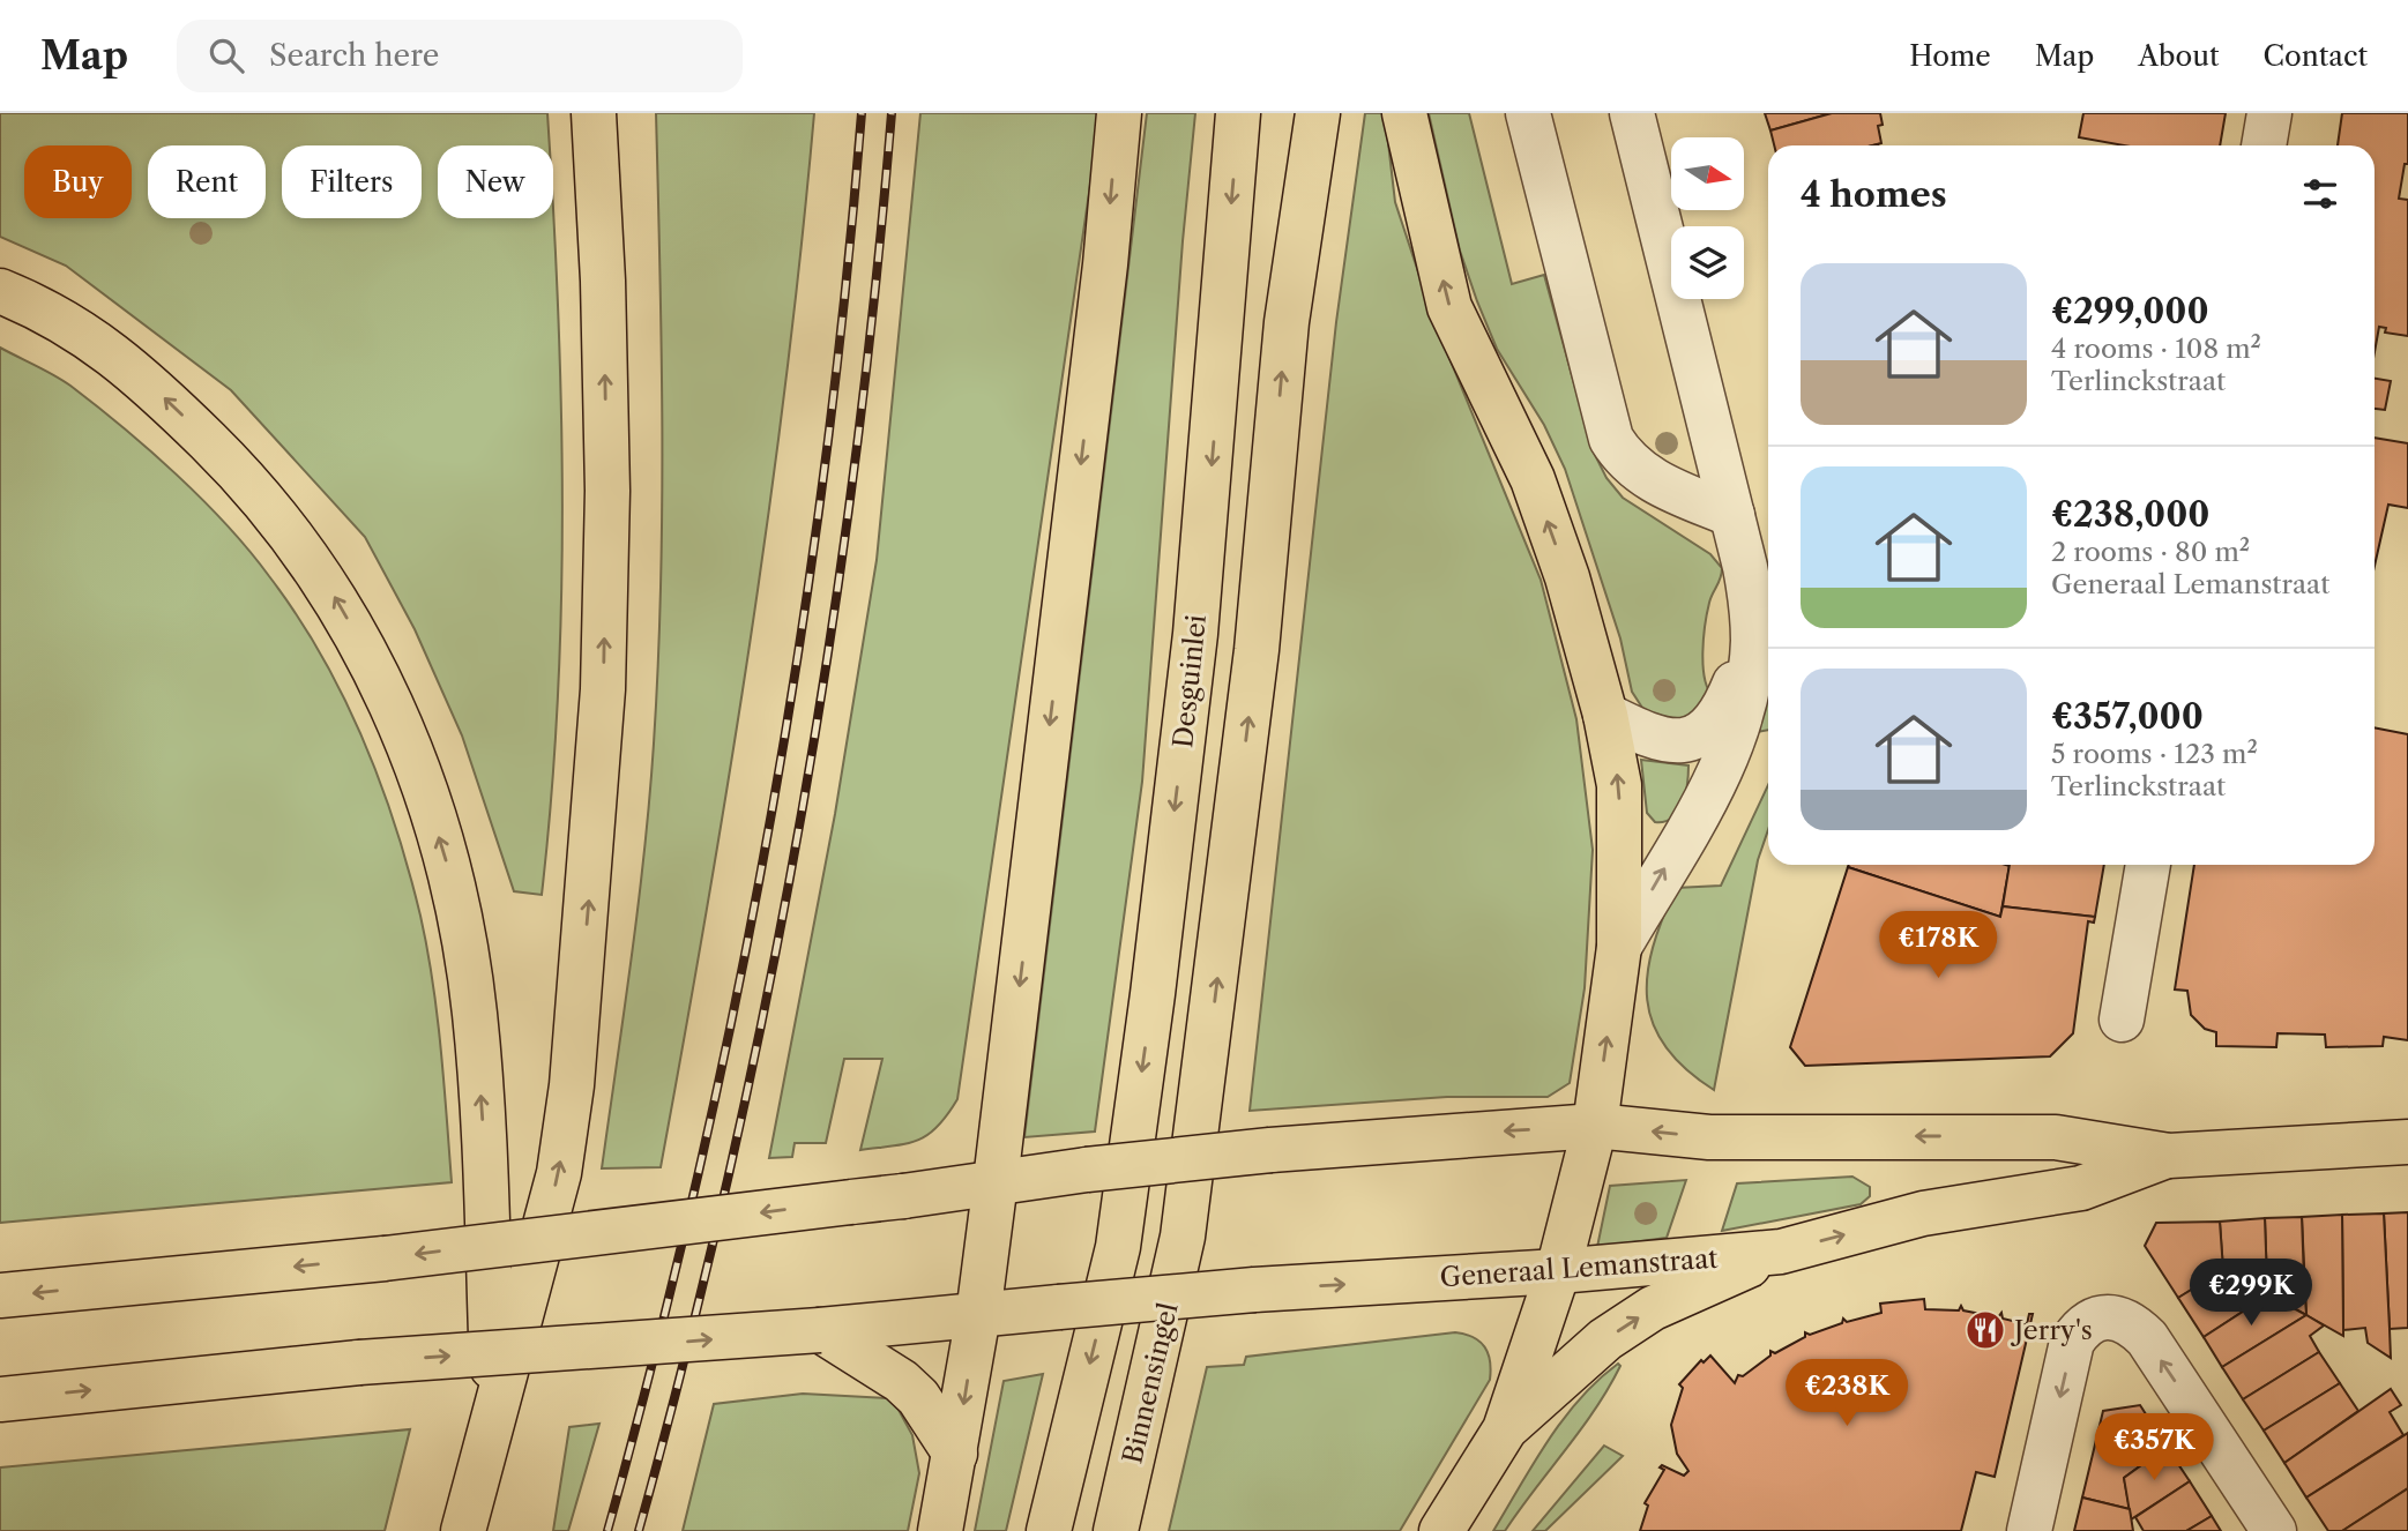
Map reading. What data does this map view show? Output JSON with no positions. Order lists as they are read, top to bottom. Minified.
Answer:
{"streets":{"main road":["Desguinlei","Generaal Lemanstraat","Binnensingel"]},"places":{"restaurant":["Jerry's"]},"north":"right","page":{"header":"Map","search":"Search here","nav":["Home","Map","About","Contact"],"chip":["Buy","Rent","Filters","New"],"heading":"4 homes","list":[{"name":"€299,000","note":"4 rooms · 108 m² · Terlinckstraat"},{"name":"€238,000","note":"2 rooms · 80 m² · Generaal Lemanstraat"},{"name":"€357,000","note":"5 rooms · 123 m² · Terlinckstraat"}],"price":["€178K","€299K","€238K","€357K"]}}
